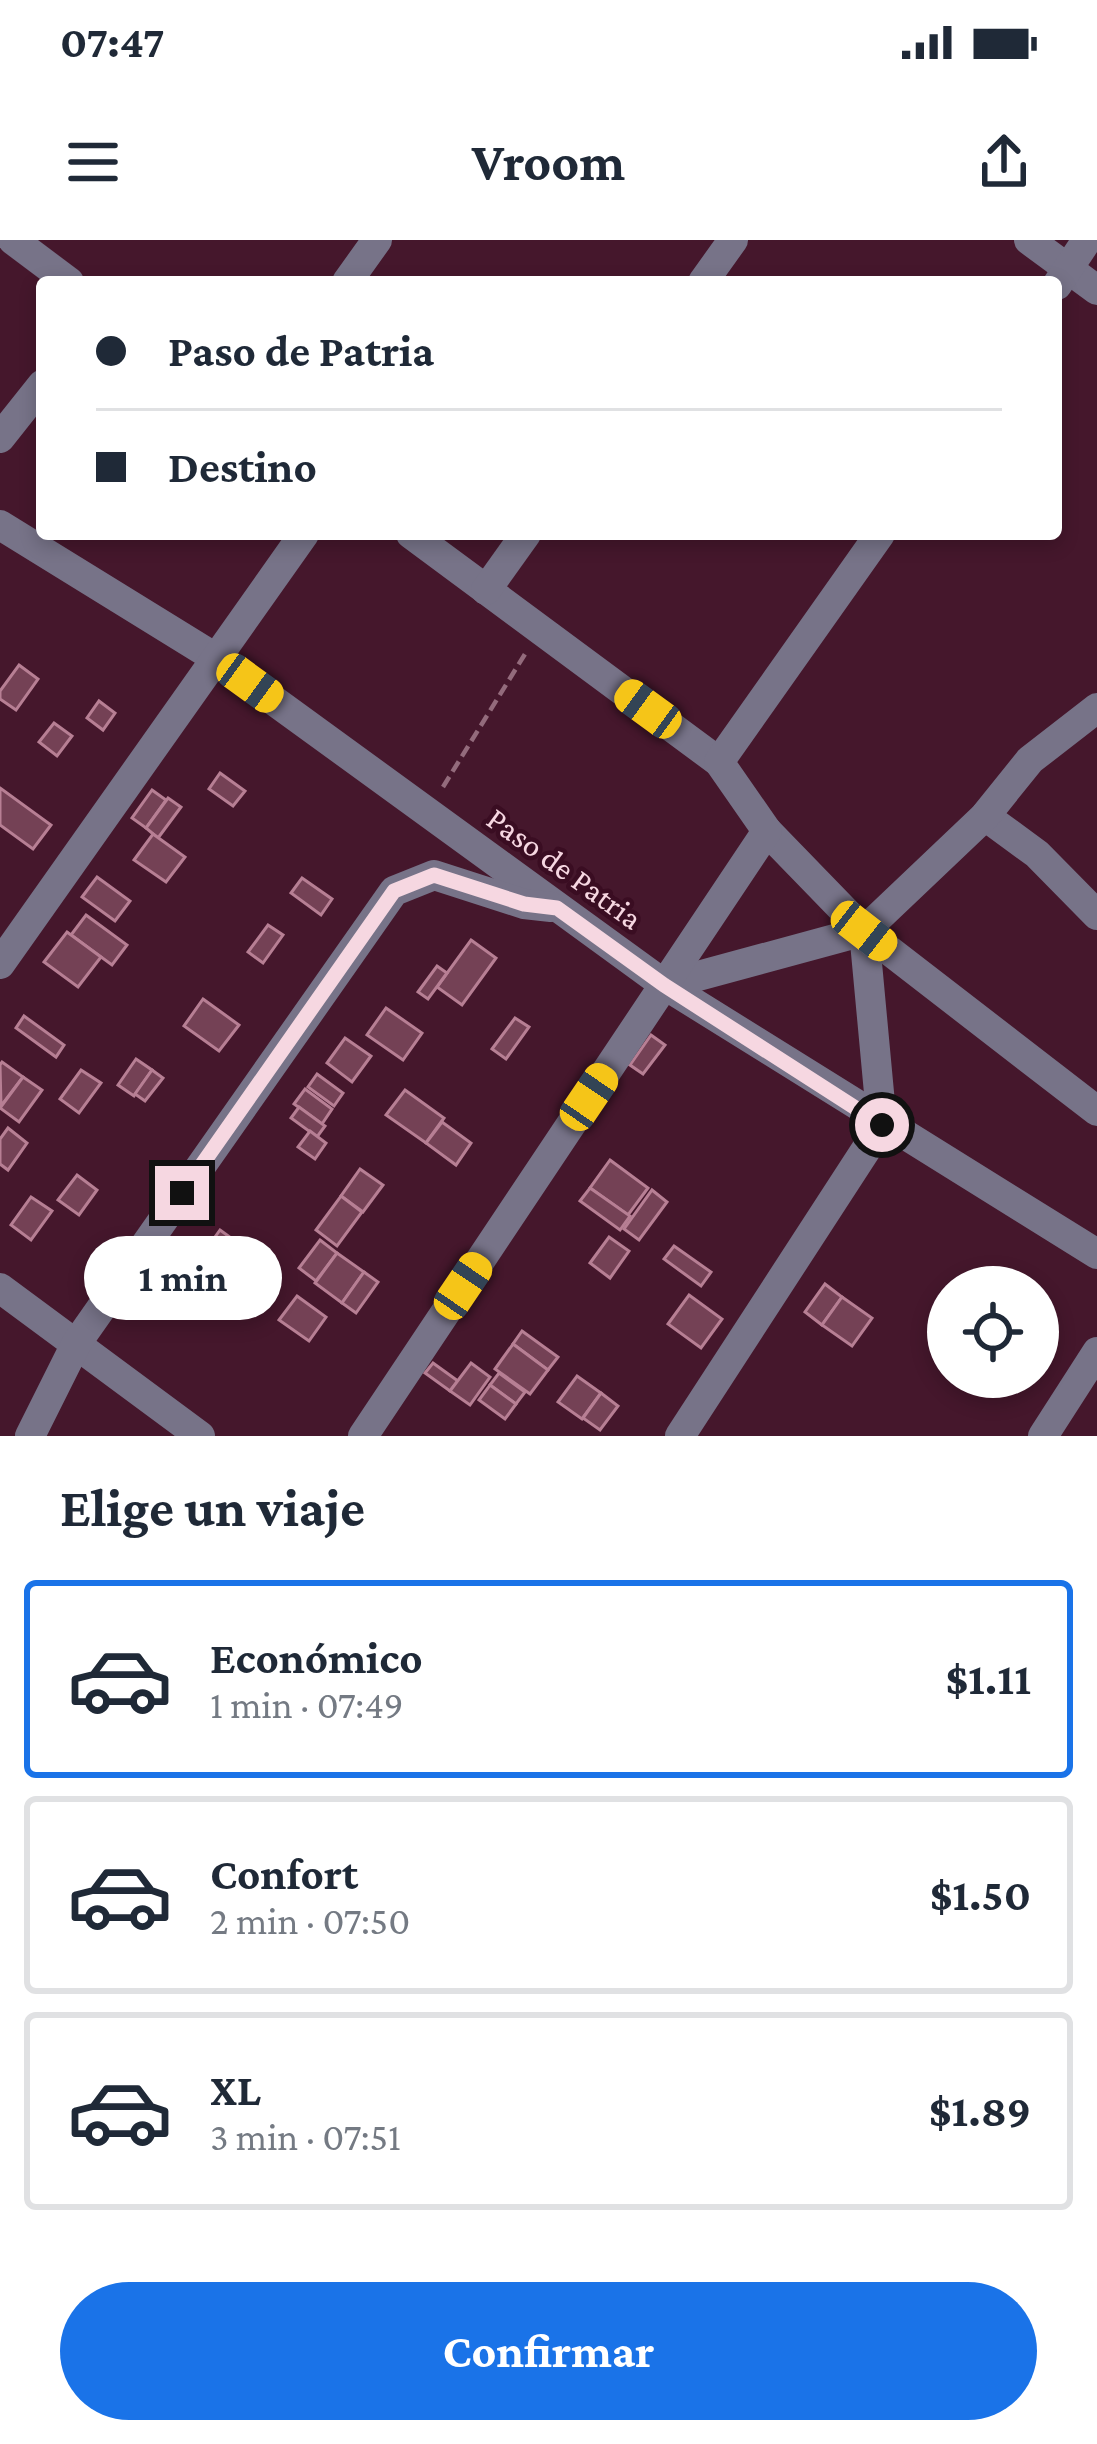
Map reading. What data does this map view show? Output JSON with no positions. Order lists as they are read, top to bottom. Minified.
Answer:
{"streets":{"street":["Paso de Patria"]},"page":{"status":"07:47","header":"Vroom","banner":["Paso de Patria","Destino"],"bubble":"1 min","heading":"Elige un viaje","list":[{"name":"Económico","note":"1 min · 07:49","value":"$1.11"},{"name":"Confort","note":"2 min · 07:50","value":"$1.50"},{"name":"XL","note":"3 min · 07:51","value":"$1.89"}],"buttons":"Confirmar"}}
